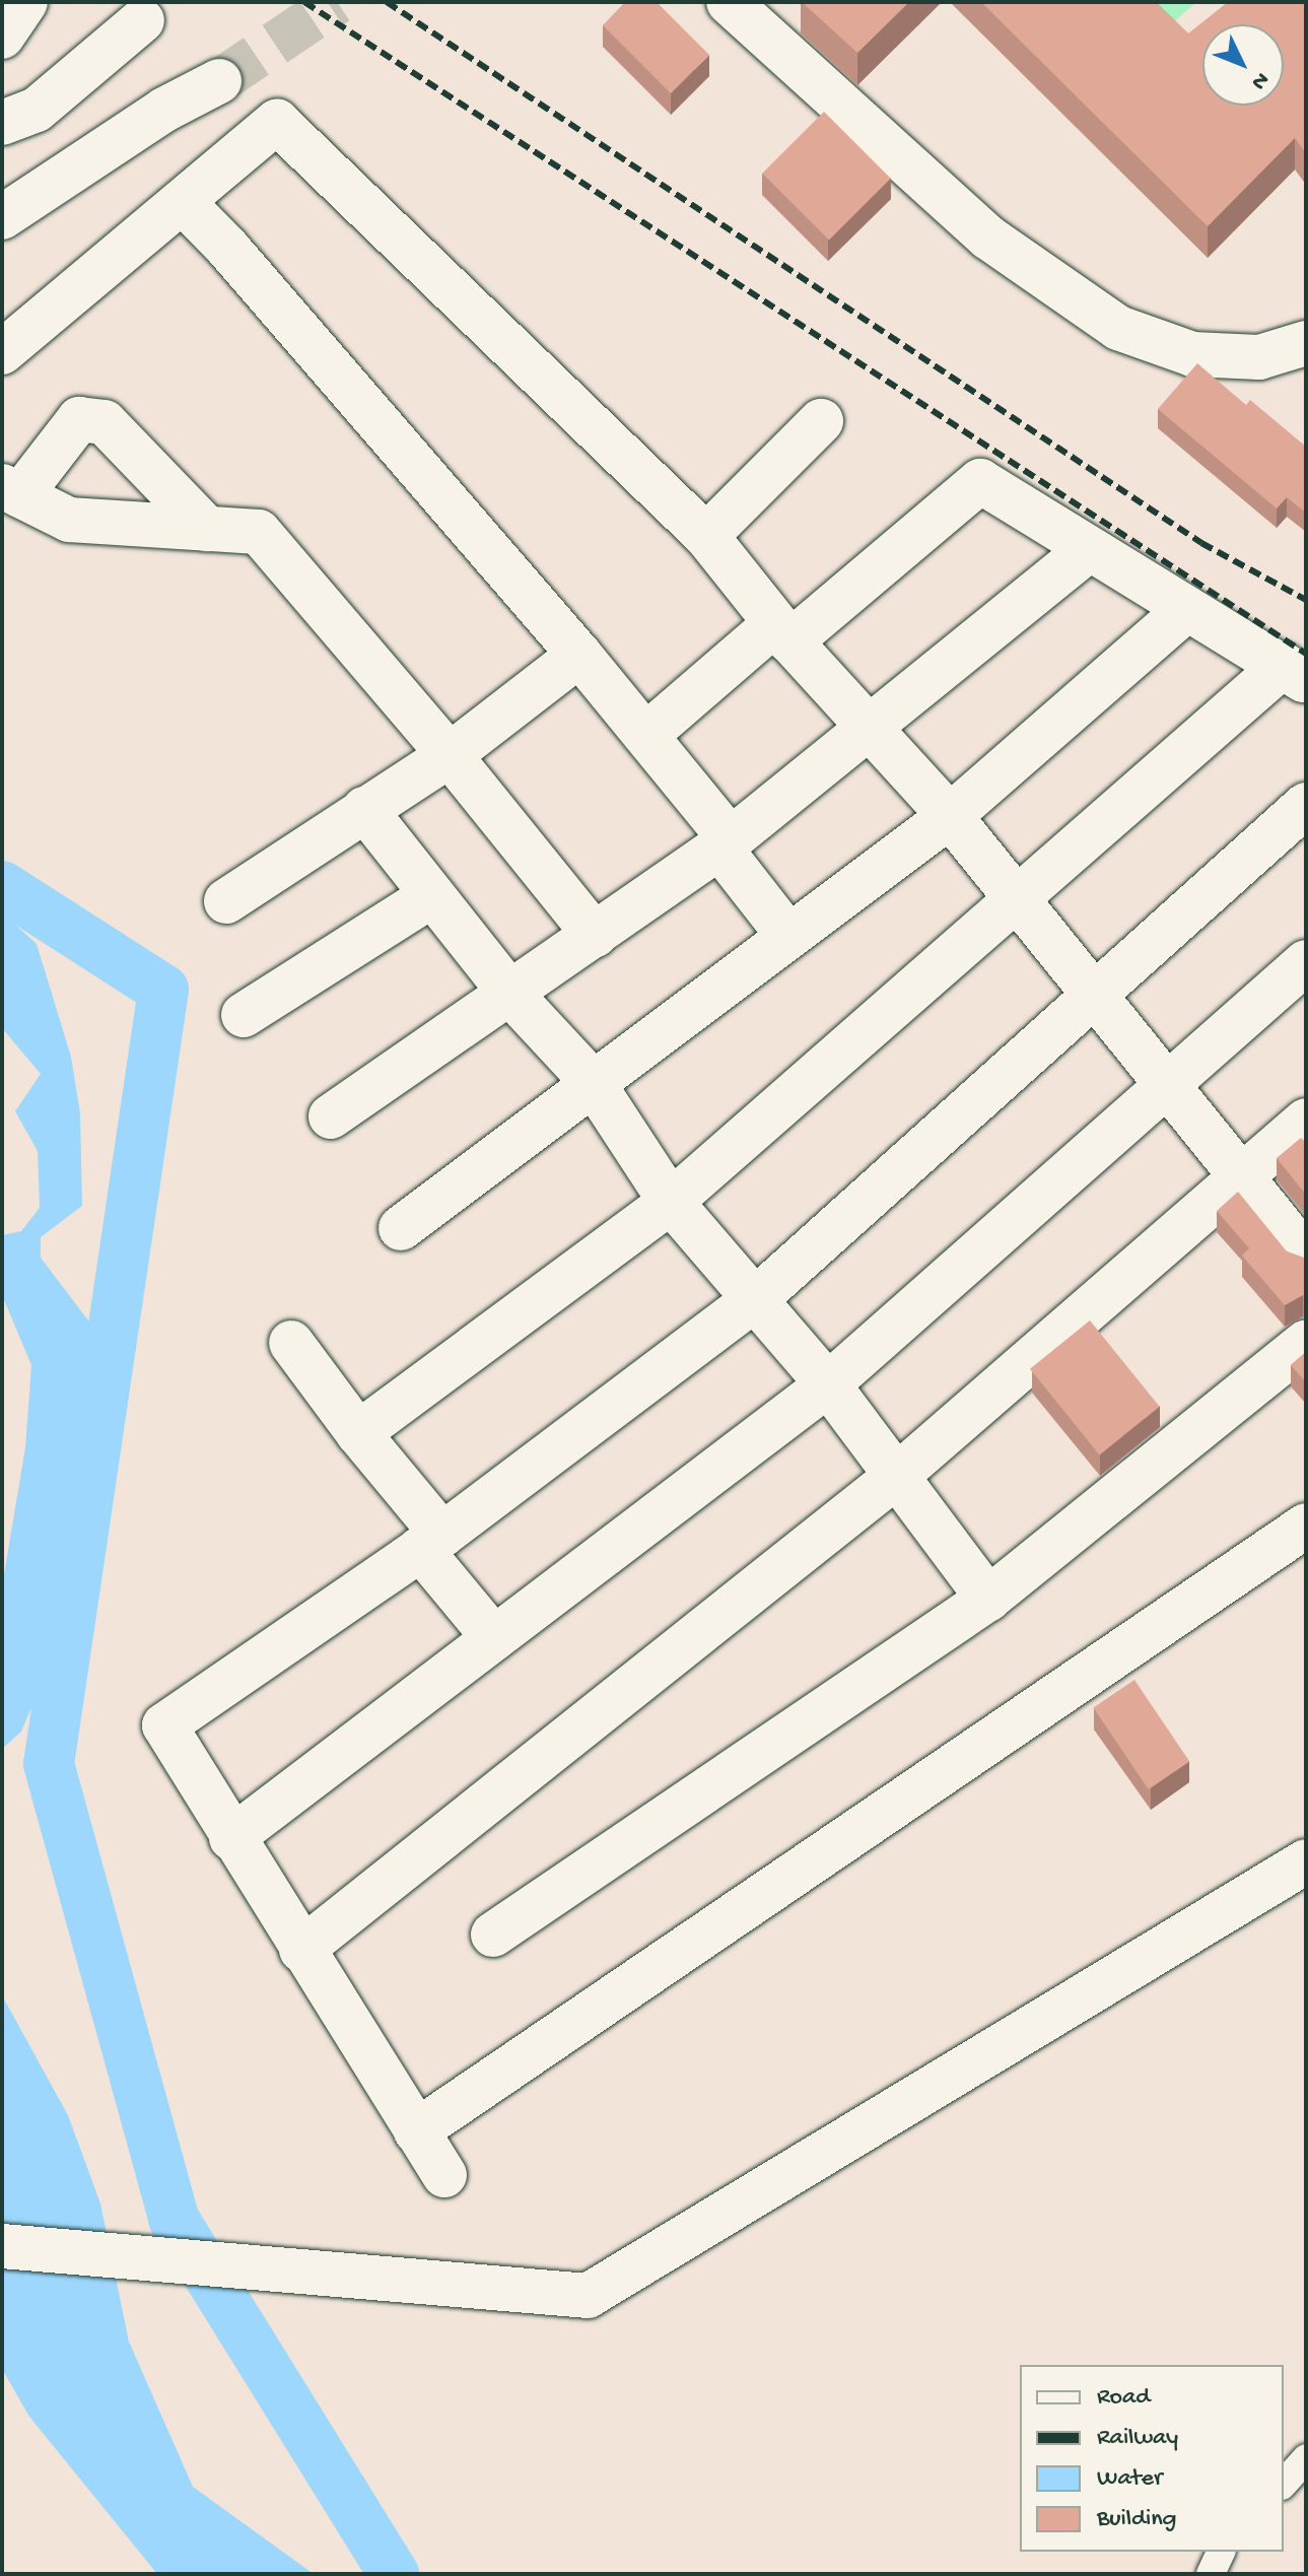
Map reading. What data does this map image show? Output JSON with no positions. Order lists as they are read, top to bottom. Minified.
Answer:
{"legend":["Road","Railway","Water","Building"],"north":"bottom right"}
